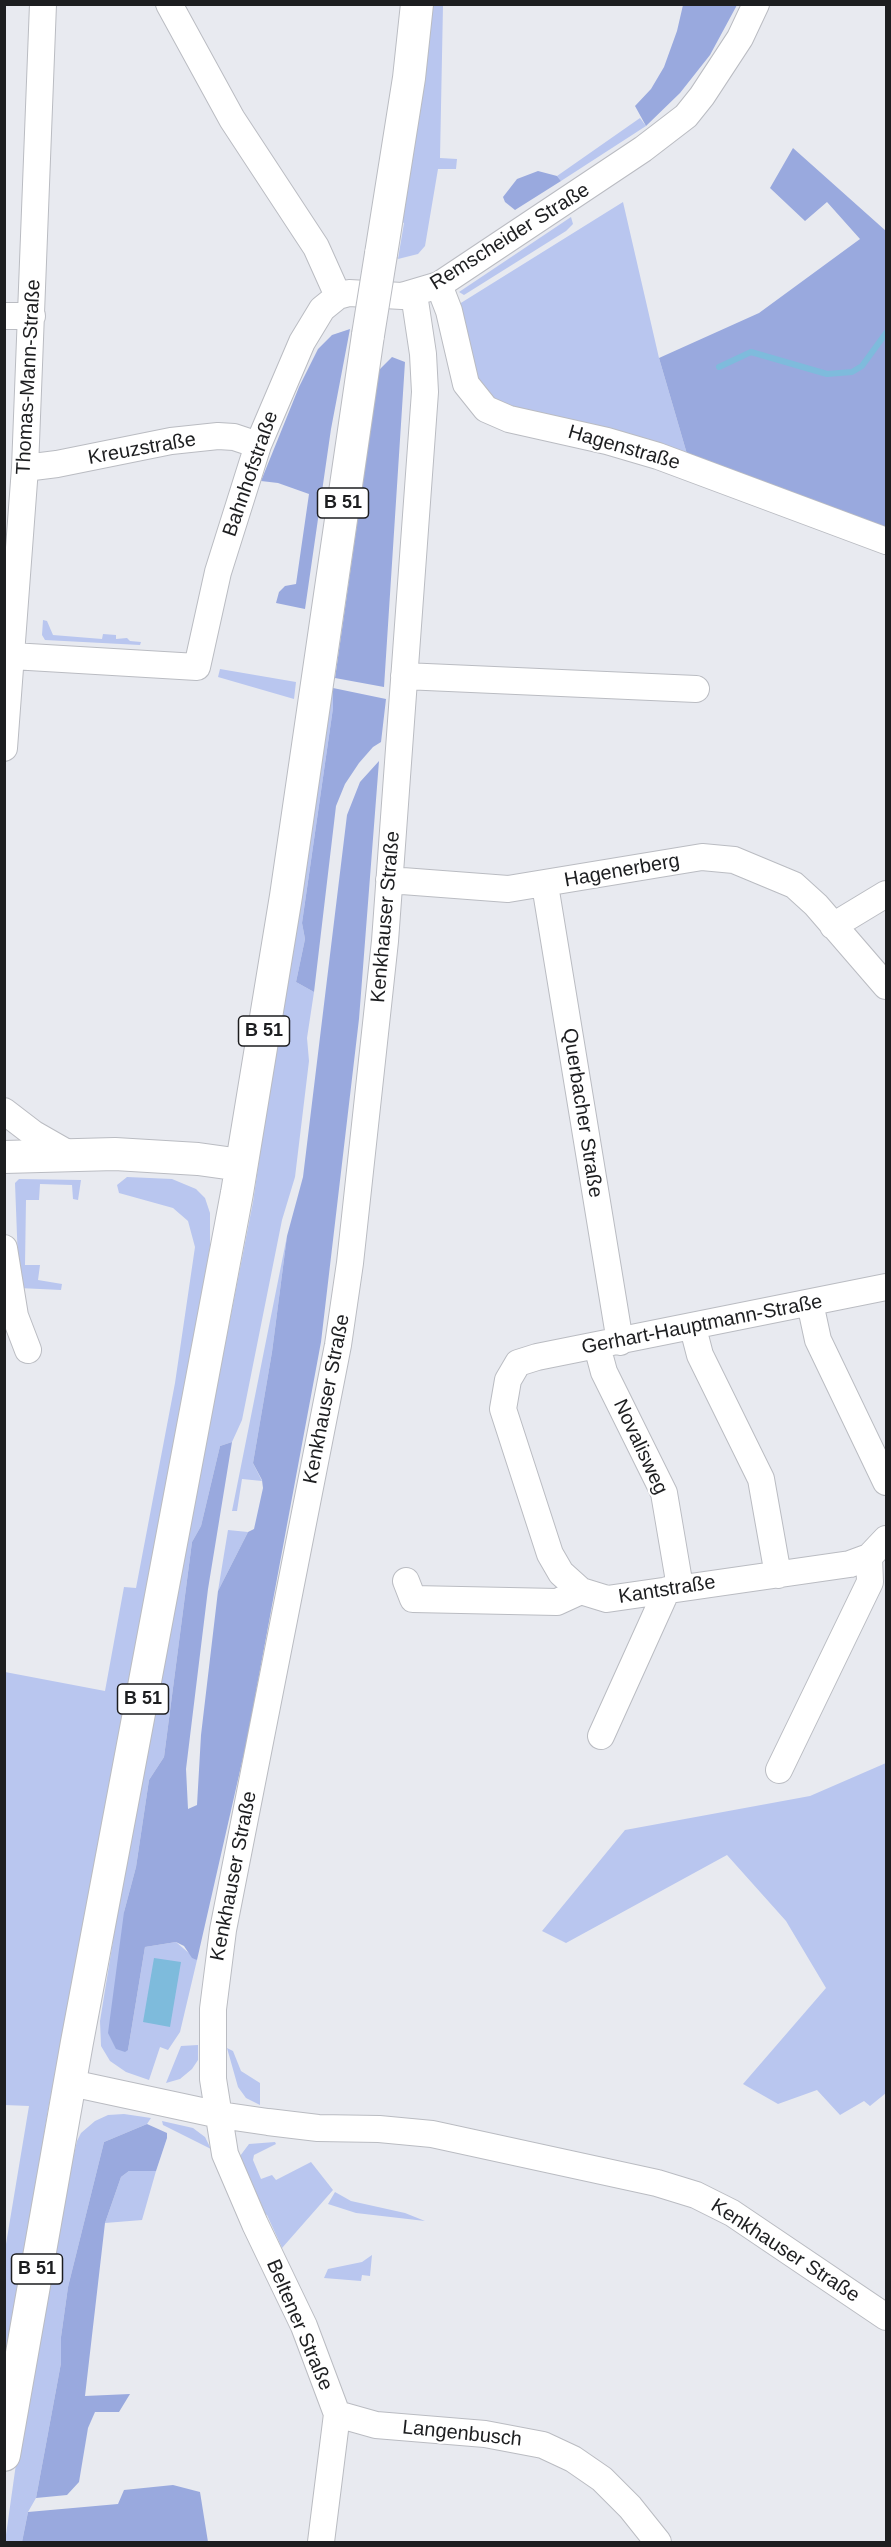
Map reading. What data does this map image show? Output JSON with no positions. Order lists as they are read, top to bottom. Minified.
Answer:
{"streets":{"main road":["B 51"],"street":["Remscheider Straße","Thomas-Mann-Straße","Hagenstraße","Kreuzstraße","Bahnhofstraße","Hagenerberg","Kenkhauser Straße","Querbacher Straße","Gerhart-Hauptmann-Straße","Novalisweg","Kantstraße","Beltener Straße","Langenbusch"]},"crossings":[["Remscheider Straße","Hagenstraße"],["Remscheider Straße","Bahnhofstraße"],["Remscheider Straße","Kenkhauser Straße"],["Thomas-Mann-Straße","Kreuzstraße"],["Thomas-Mann-Straße","Bahnhofstraße"],["Kreuzstraße","Bahnhofstraße"],["B 51","Kenkhauser Straße"],["Hagenerberg","Kenkhauser Straße"],["Hagenerberg","Querbacher Straße"],["Kenkhauser Straße","Beltener Straße"],["Querbacher Straße","Gerhart-Hauptmann-Straße"],["Querbacher Straße","Novalisweg"],["Gerhart-Hauptmann-Straße","Novalisweg"],["Gerhart-Hauptmann-Straße","Kantstraße"],["Novalisweg","Kantstraße"],["Beltener Straße","Langenbusch"]]}
